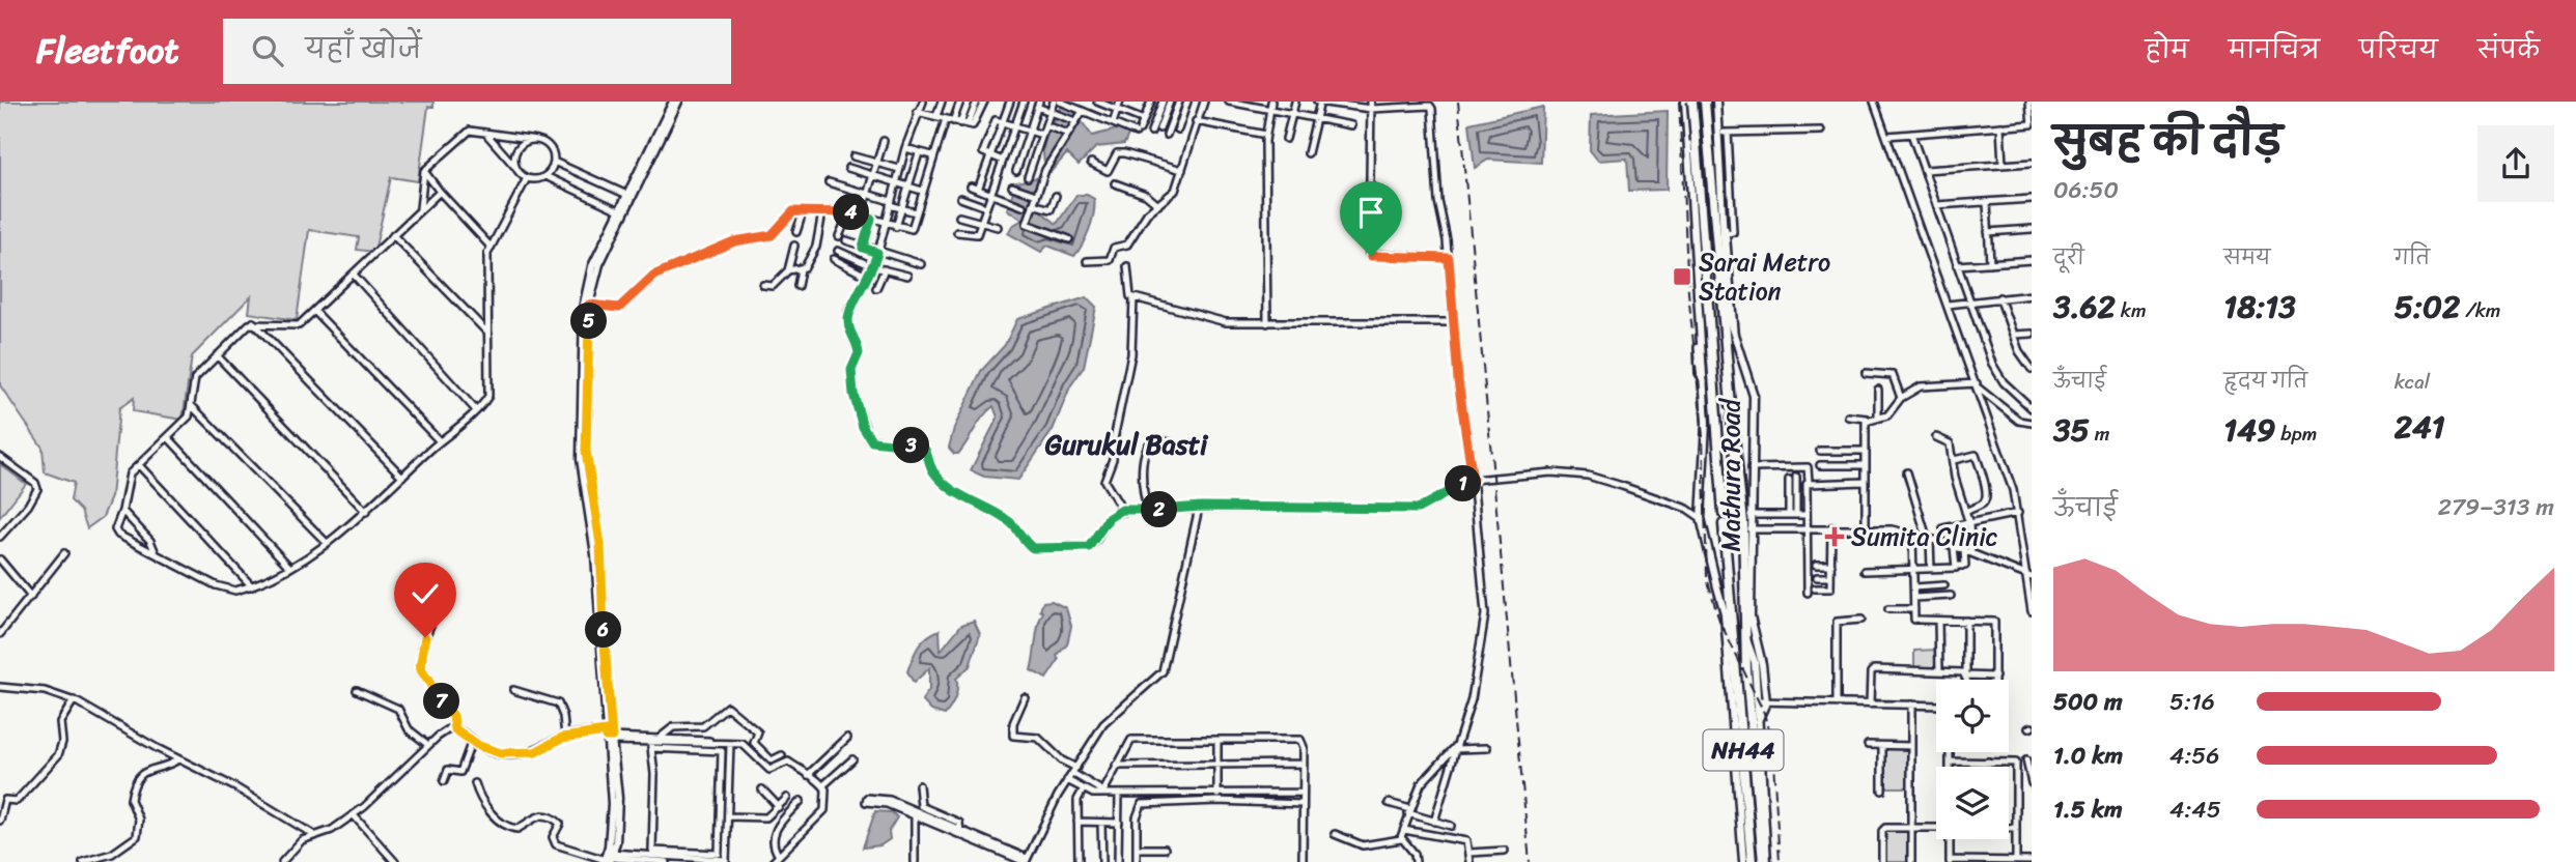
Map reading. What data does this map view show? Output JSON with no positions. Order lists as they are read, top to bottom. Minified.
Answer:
{"streets":{"highway":["Mathura Road","NH44"]},"districts":["Gurukul Basti"],"places":{"transit":["Sarai Metro Station"],"health":["Sumita Clinic"]},"page":{"header":"Fleetfoot","search":"यहाँ खोजें","nav":["होम","मानचित्र","परिचय","संपर्क"],"heading":["सुबह की दौड़","06:50"],"pins":["4","5","3","1","2","6","7"],"stats":[["दूरी","3.62 km"],["समय","18:13"],["गति","5:02 /km"],["ऊँचाई","35 m"],["हृदय गति","149 bpm"],["kcal","241"]],"chart":["ऊँचाई","279–313 m"],"list":[{"name":"500 m","note":"5:16"},{"name":"1.0 km","note":"4:56"},{"name":"1.5 km","note":"4:45"}]}}
